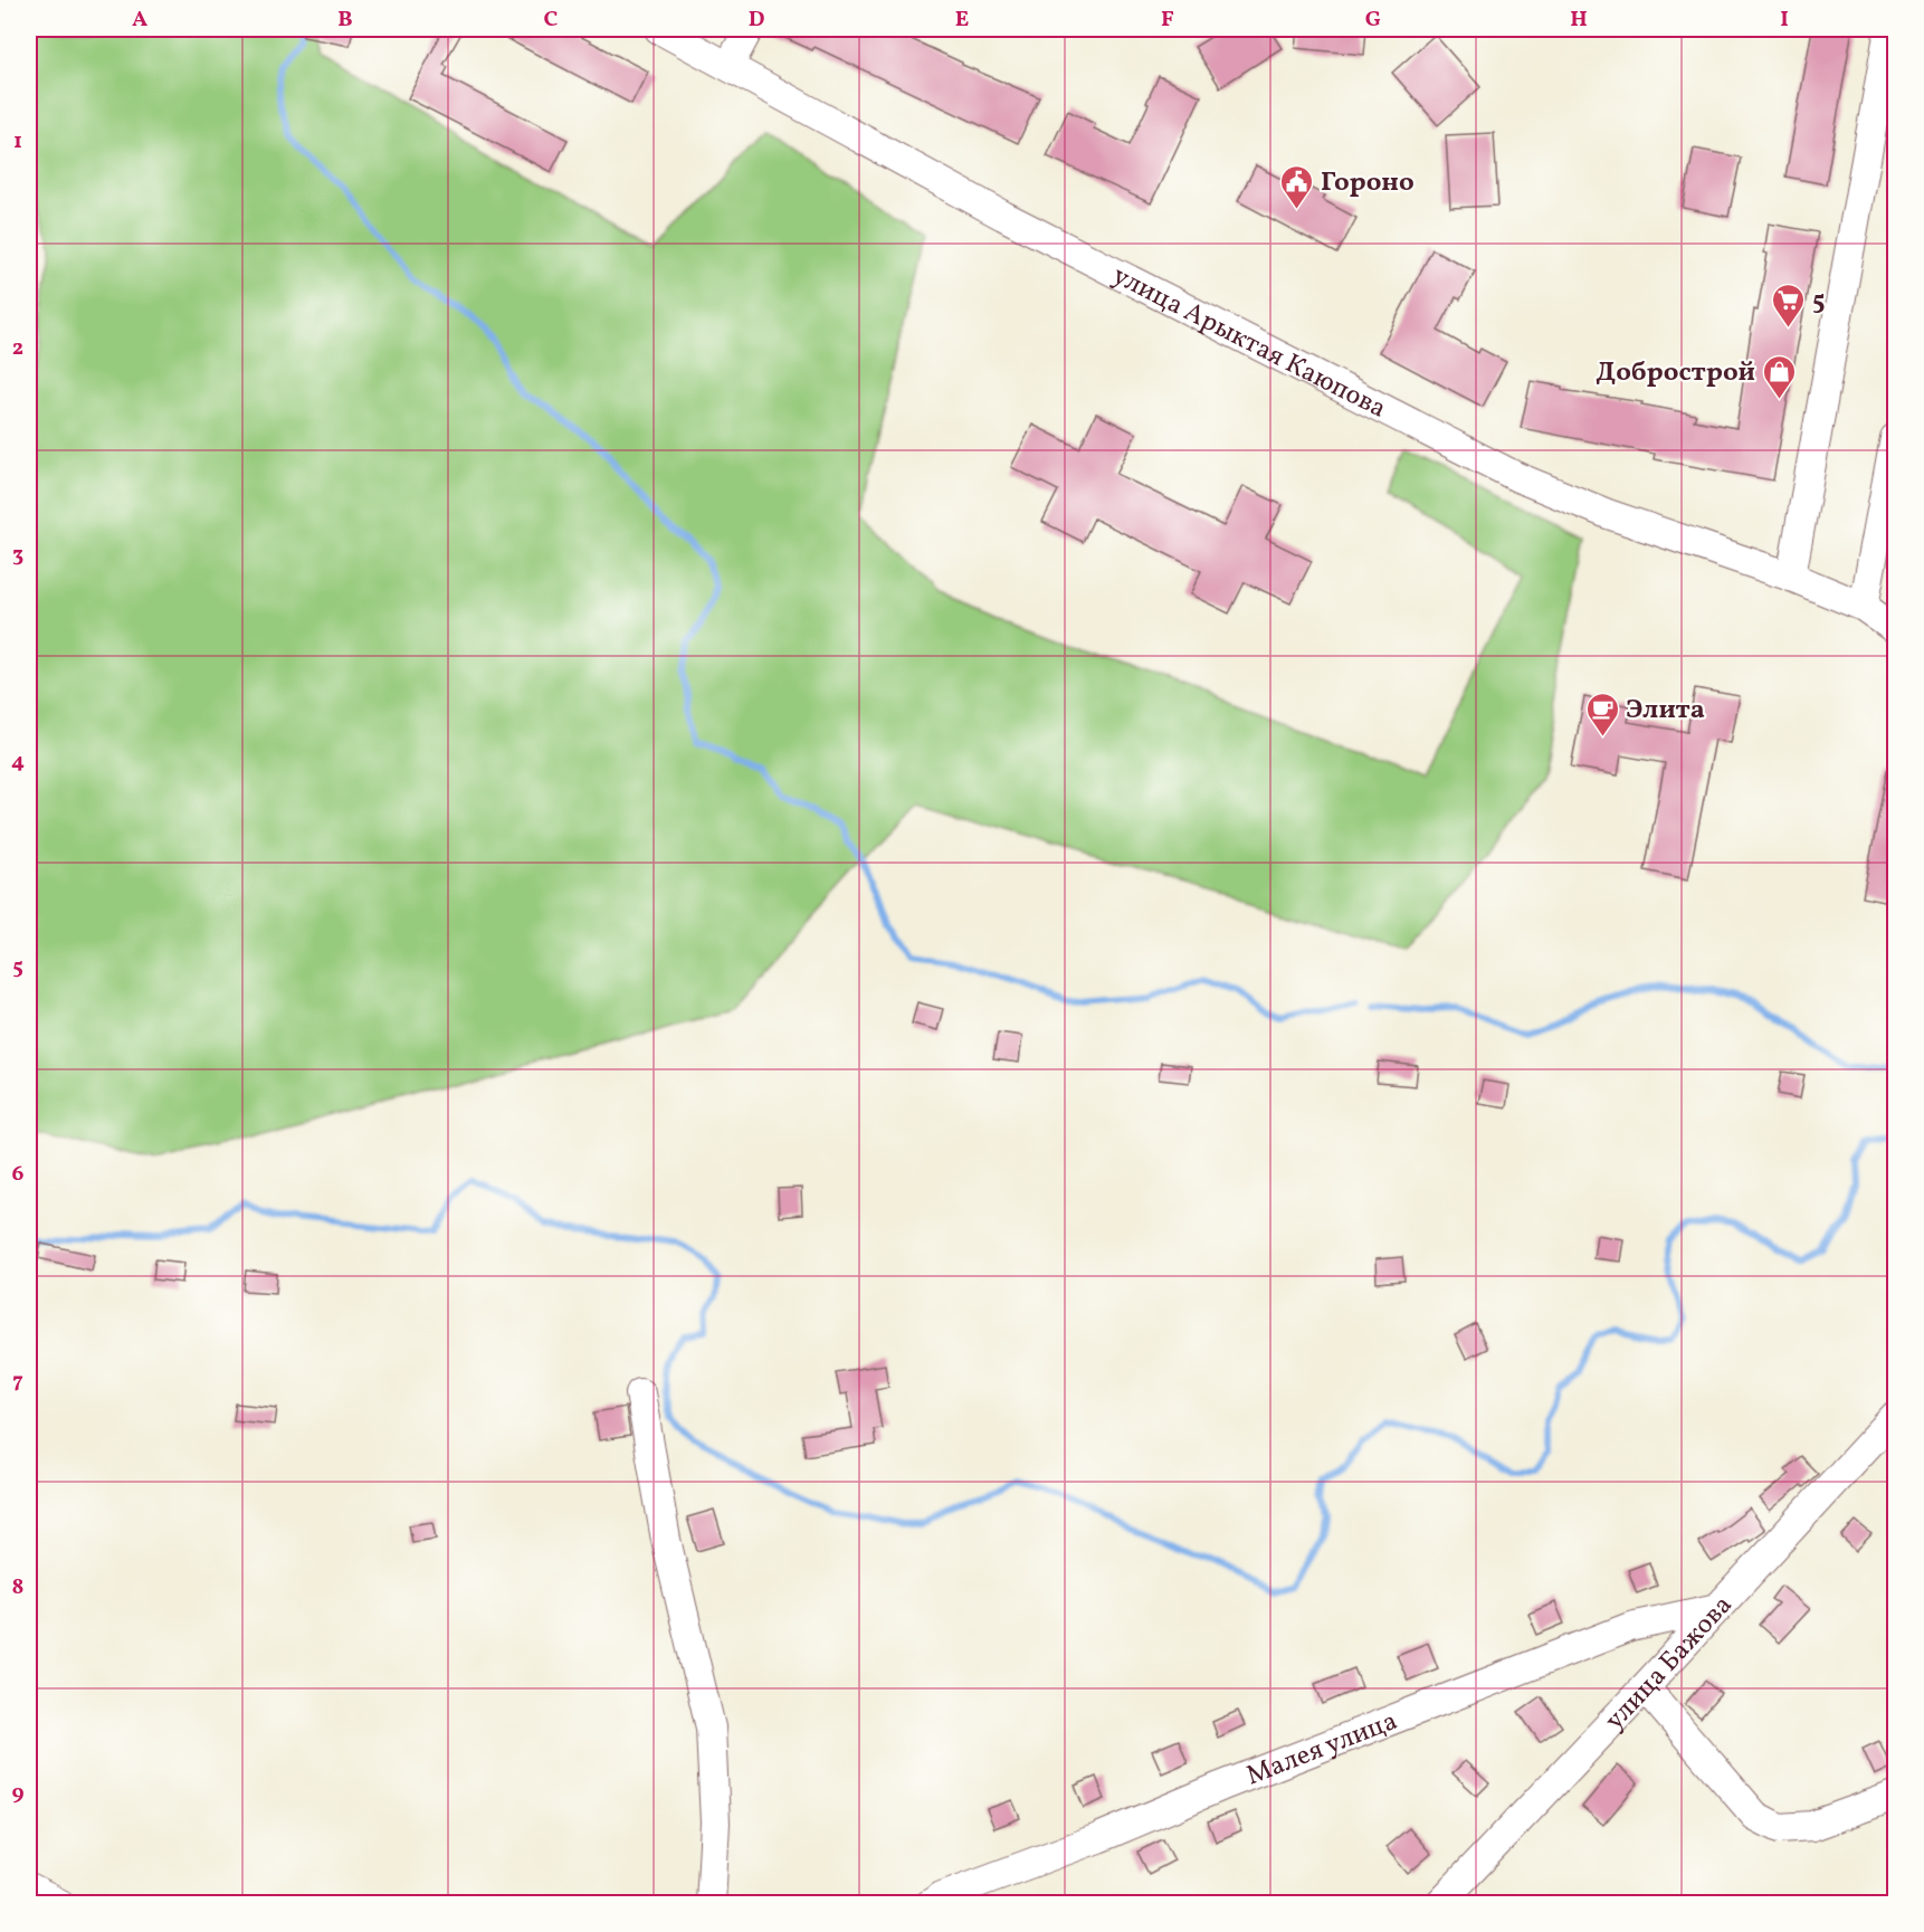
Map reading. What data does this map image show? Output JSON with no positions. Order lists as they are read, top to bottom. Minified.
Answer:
{"streets":{"street":["улица Арыктая Каюпова","улица Бажова","Малея улица"]},"crossings":[["улица Бажова","Малея улица"]],"places":{"public building":["Гороно"],"supermarket":["5"],"shop":["Добрострой"],"cafe":["Элита"]},"grid":{"columns":["A","B","C","D","E","F","G","H","I"],"rows":["1","2","3","4","5","6","7","8","9"]}}
